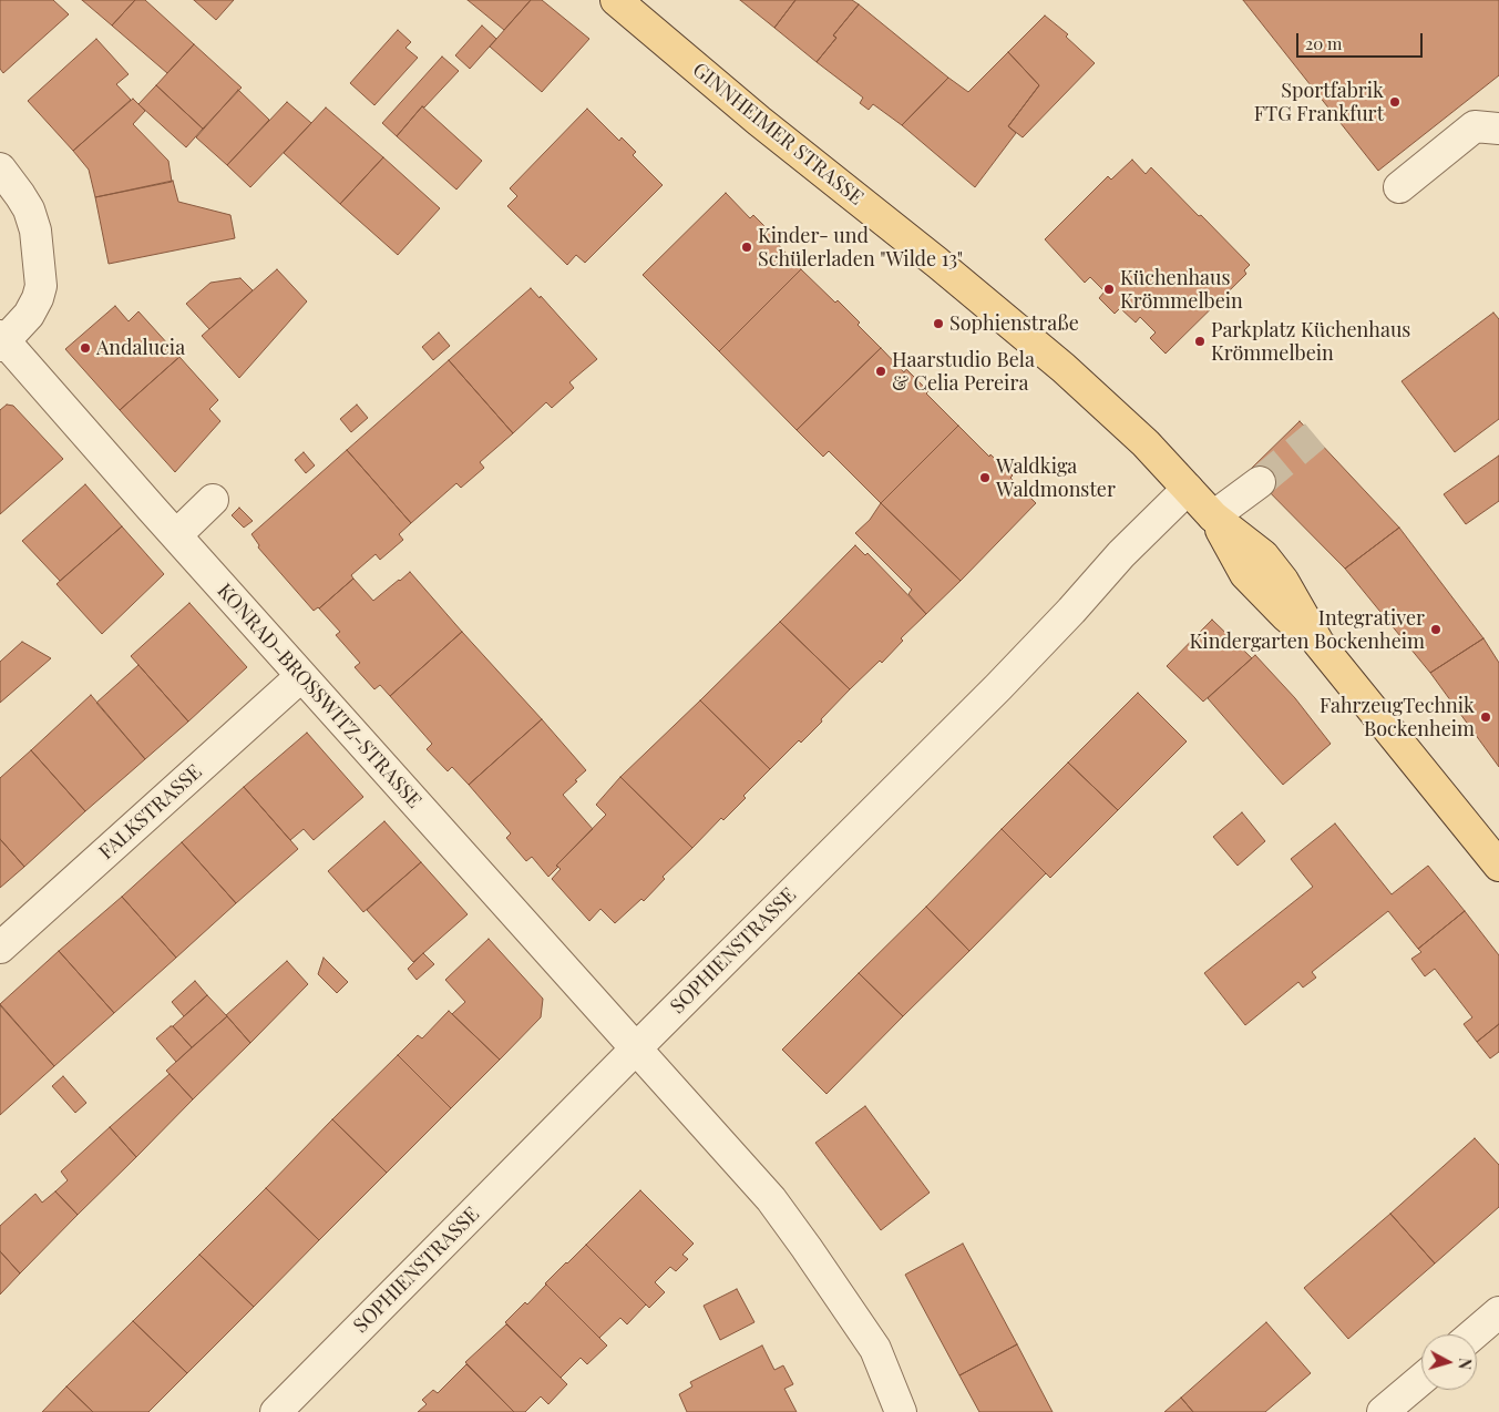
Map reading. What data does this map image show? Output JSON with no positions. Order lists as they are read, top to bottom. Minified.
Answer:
{"streets":{"main road":["GINNHEIMER STRASSE"],"street":["KONRAD-BROSSWITZ-STRASSE","FALKSTRASSE","SOPHIENSTRASSE"]},"crossings":[["GINNHEIMER STRASSE","SOPHIENSTRASSE"],["KONRAD-BROSSWITZ-STRASSE","FALKSTRASSE"],["KONRAD-BROSSWITZ-STRASSE","SOPHIENSTRASSE"]],"places":["Sportfabrik FTG Frankfurt","Kinder- und Schülerladen \"Wilde 13\"","Küchenhaus Krömmelbein","Sophienstraße","Parkplatz Küchenhaus Krömmelbein","Andalucia","Haarstudio Bela & Celia Pereira","Waldkiga Waldmonster","Integrativer Kindergarten Bockenheim","FahrzeugTechnik Bockenheim"],"scale_bar":"20 m","north":"right"}
